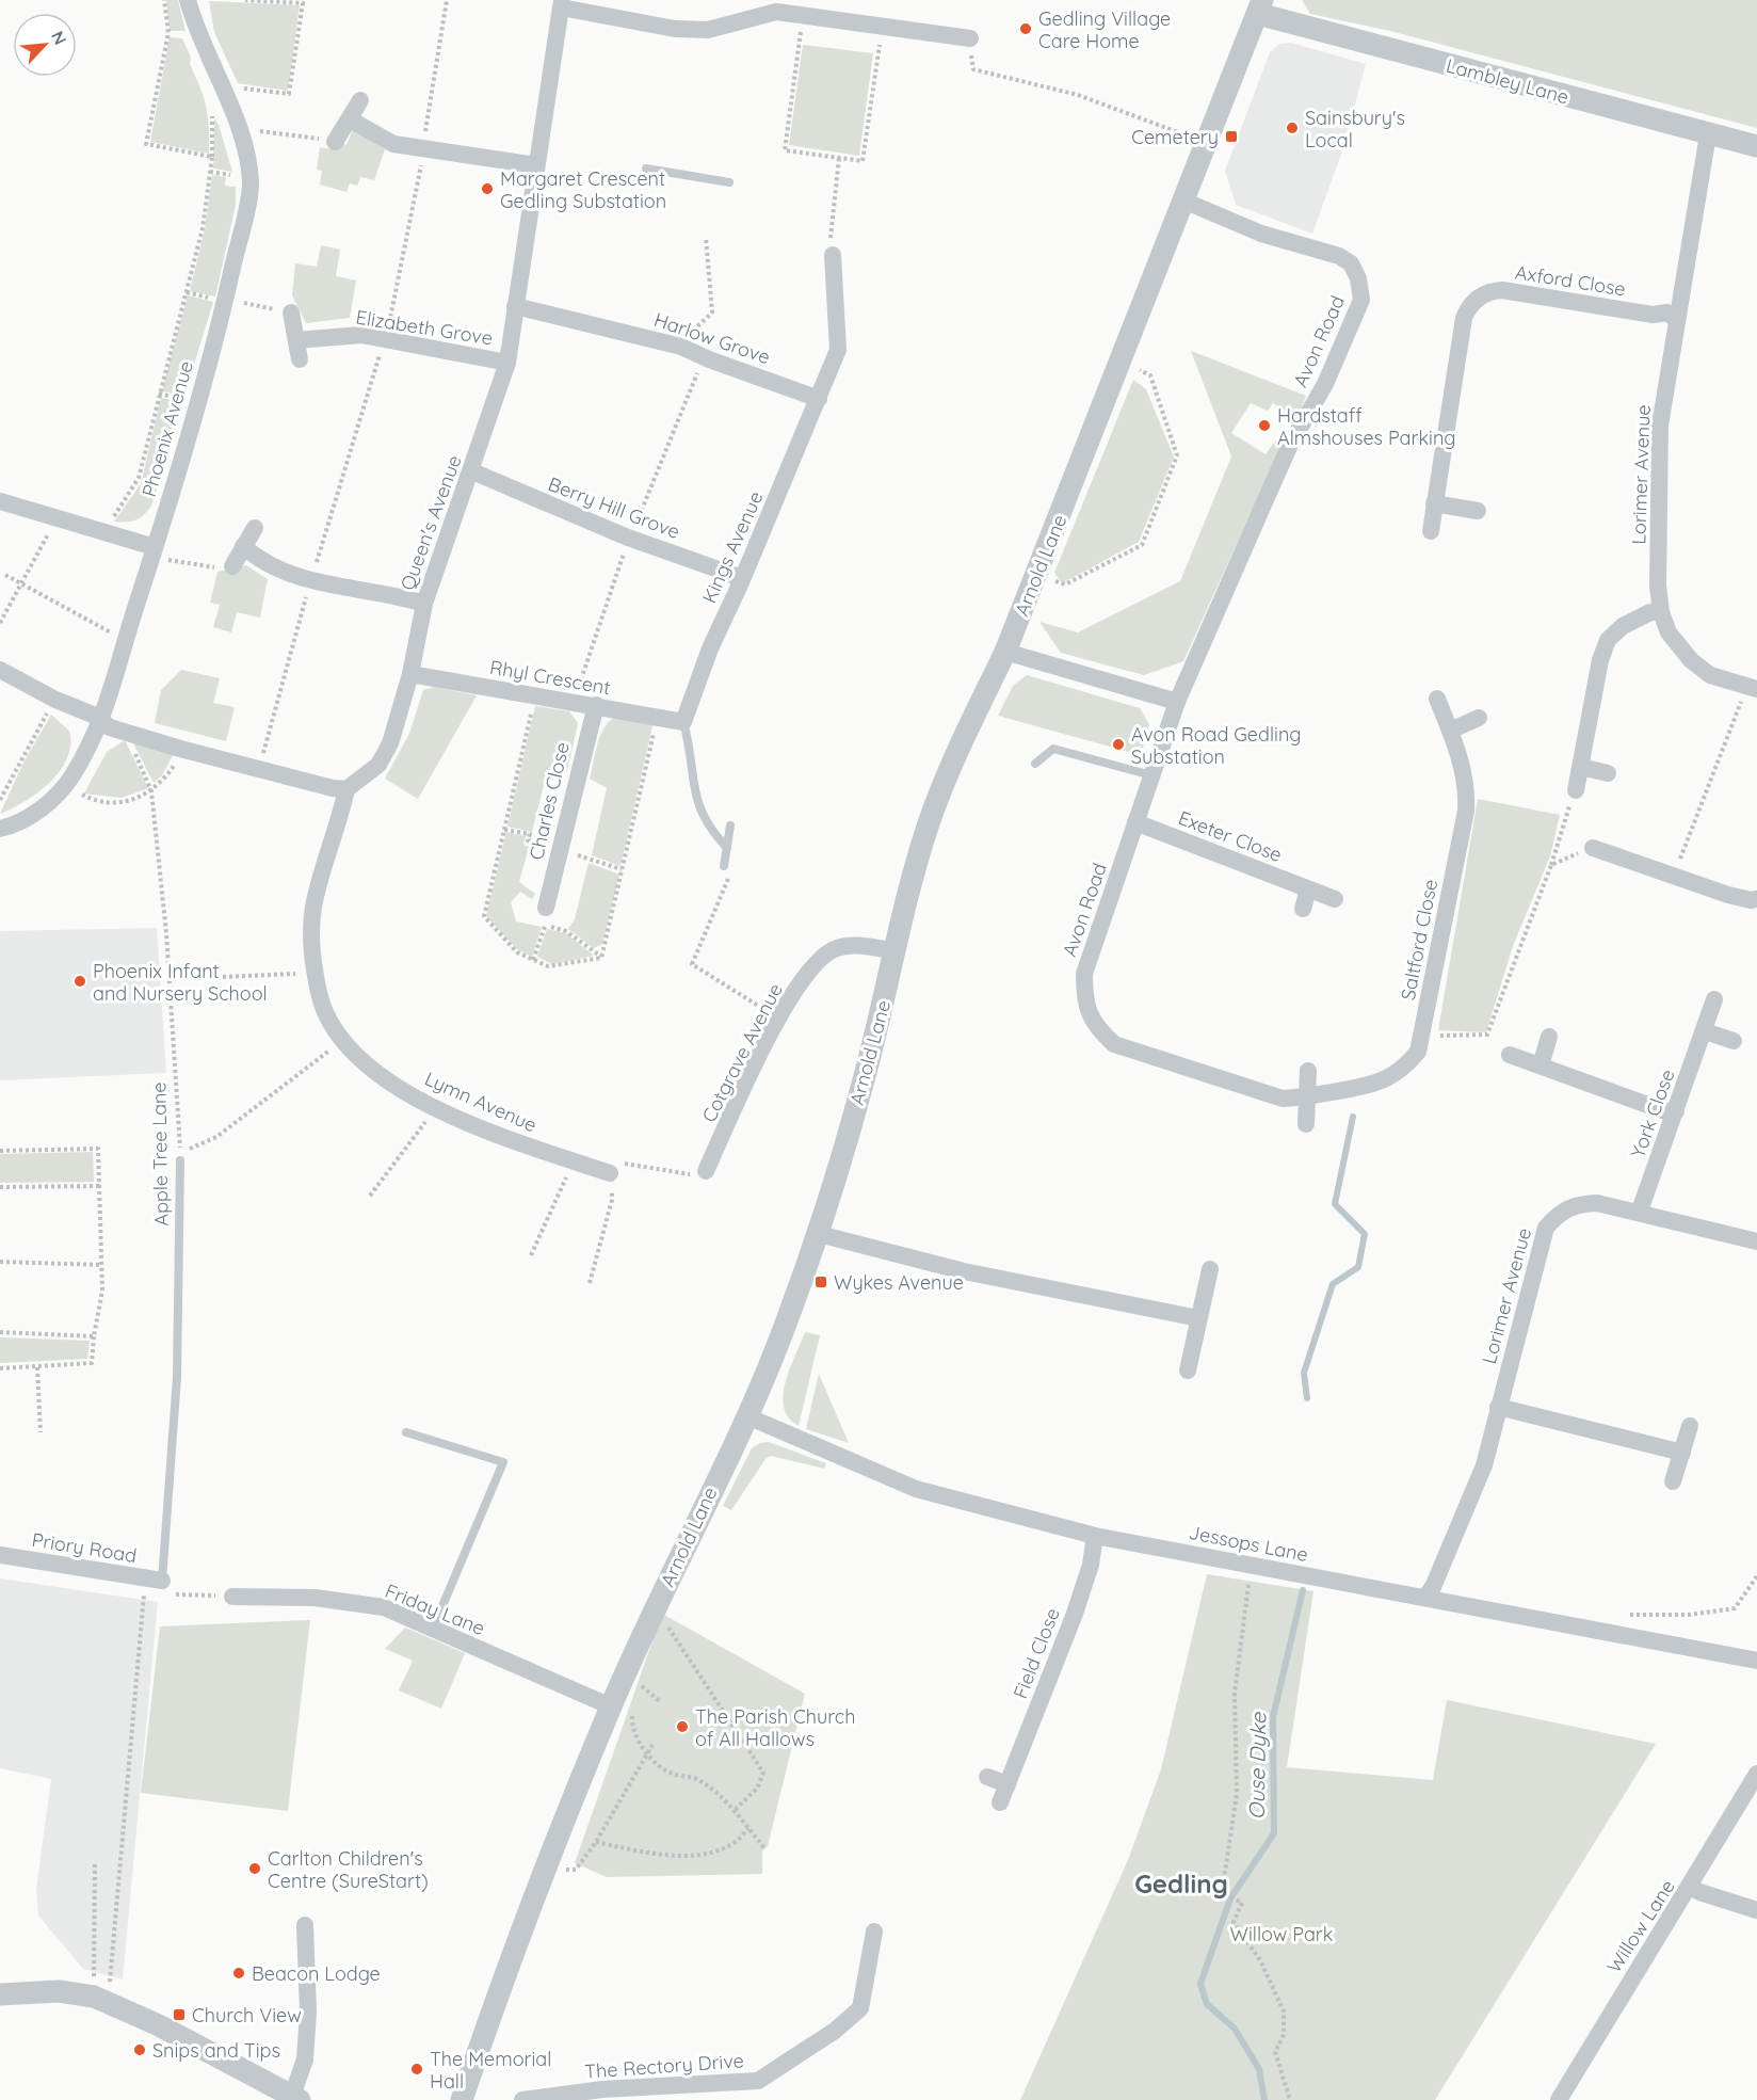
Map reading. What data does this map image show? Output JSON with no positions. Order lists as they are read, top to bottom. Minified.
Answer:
{"streets":{"street":["Lambley Lane","Axford Close","Elizabeth Grove","Harlow Grove","Avon Road","Phoenix Avenue","Lorimer Avenue","Berry Hill Grove","Queen's Avenue","Kings Avenue","Arnold Lane","Rhyl Crescent","Charles Close","Exeter Close","Saltford Close","Cotgrave Avenue","Lymn Avenue","York Close","Jessops Lane","Priory Road","Friday Lane","Field Close","Willow Lane","The Rectory Drive"],"lane":["Apple Tree Lane"]},"crossings":[["Lambley Lane","Lorimer Avenue"],["Lambley Lane","Arnold Lane"],["Axford Close","Lorimer Avenue"],["Elizabeth Grove","Queen's Avenue"],["Harlow Grove","Queen's Avenue"],["Harlow Grove","Kings Avenue"],["Avon Road","Arnold Lane"],["Avon Road","Exeter Close"],["Lorimer Avenue","York Close"],["Lorimer Avenue","Jessops Lane"],["Berry Hill Grove","Queen's Avenue"],["Berry Hill Grove","Kings Avenue"],["Queen's Avenue","Rhyl Crescent"],["Queen's Avenue","Lymn Avenue"],["Kings Avenue","Rhyl Crescent"],["Arnold Lane","Cotgrave Avenue"],["Arnold Lane","Jessops Lane"],["Arnold Lane","Friday Lane"],["Rhyl Crescent","Charles Close"],["Apple Tree Lane","Priory Road"],["Jessops Lane","Field Close"]],"districts":["Gedling"],"water":["Ouse Dyke"],"parks":["Willow Park"],"places":{"other":["Gedling Village Care Home","Sainsbury's Local","Margaret Crescent Gedling Substation","Hardstaff Almshouses Parking","Avon Road Gedling Substation","Phoenix Infant and Nursery School","The Parish Church of All Hallows","Carlton Children's Centre (SureStart)","Beacon Lodge","Snips and Tips","The Memorial Hall"],"transit":["Cemetery","Wykes Avenue","Church View"]},"north":"top right"}
